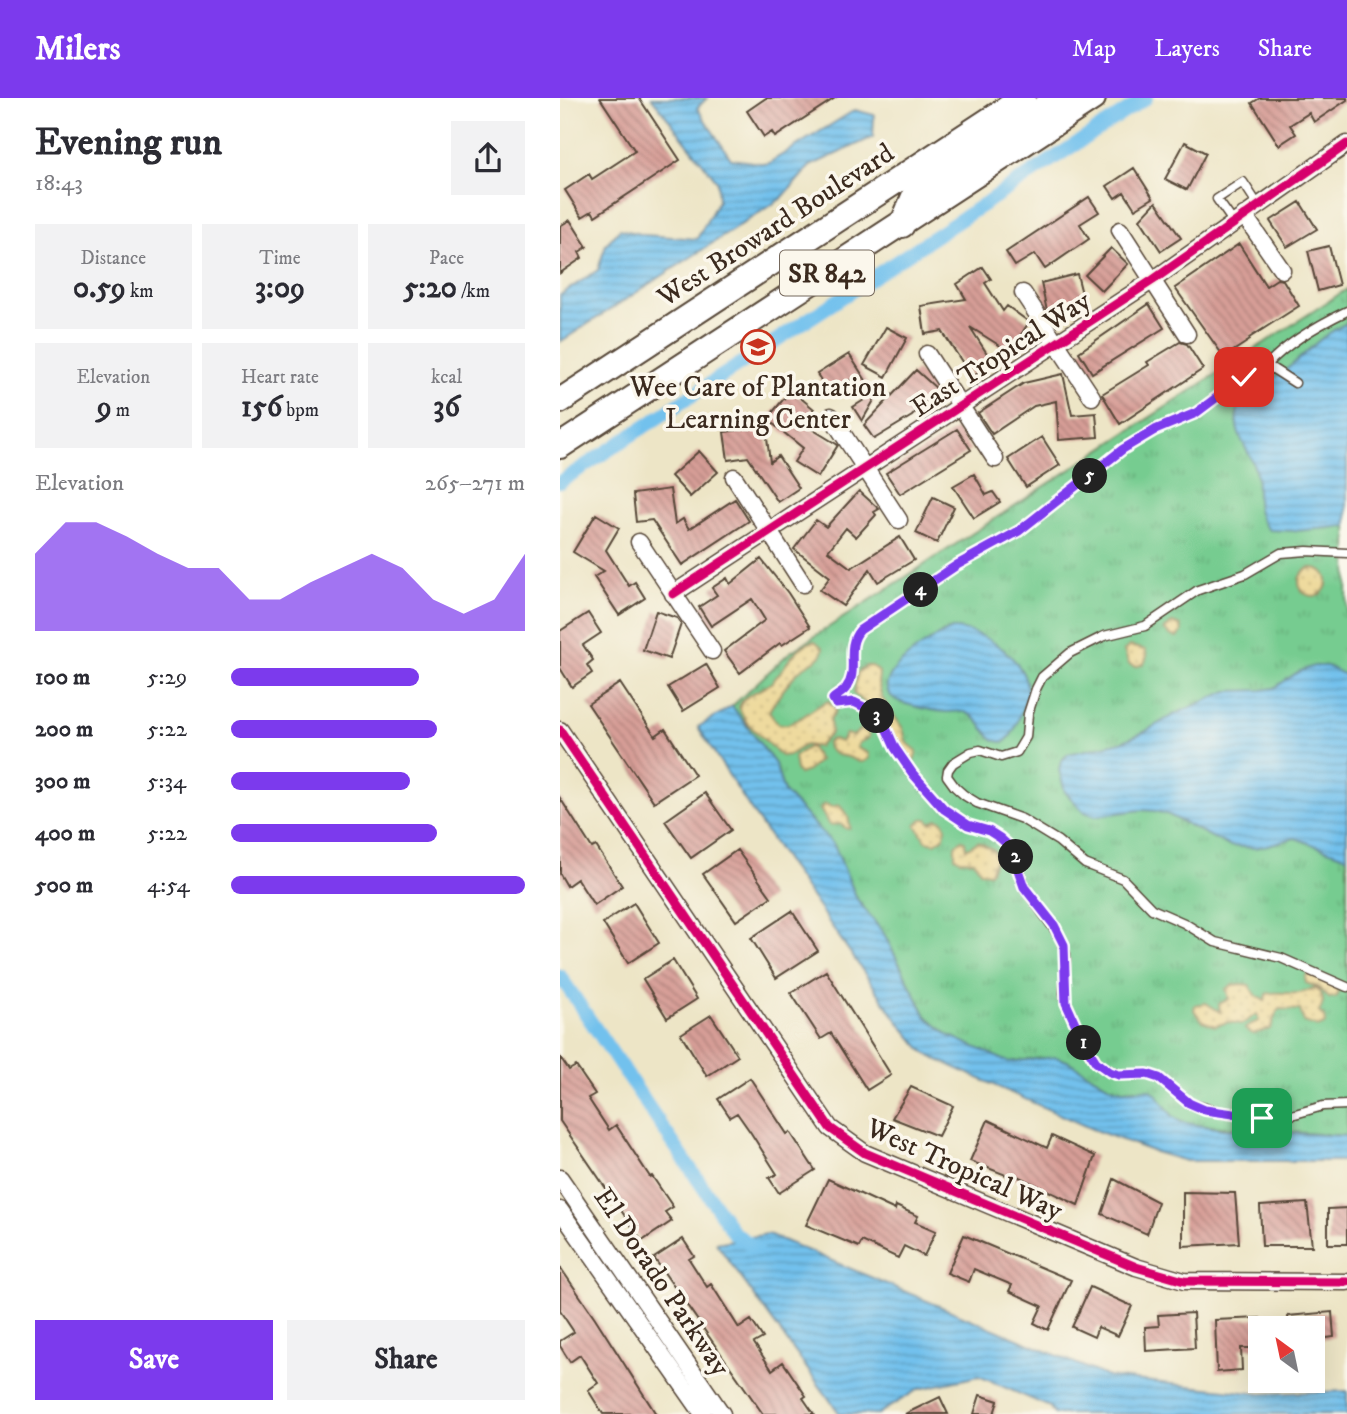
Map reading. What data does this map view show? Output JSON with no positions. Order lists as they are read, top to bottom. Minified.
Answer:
{"streets":{"main road":["West Broward Boulevard","SR 842"],"street":["East Tropical Way","West Tropical Way","El Dorado Parkway"]},"places":{"school or university":["Wee Care of Plantation Learning Center"]},"north":"top left","page":{"header":"Milers","nav":["Map","Layers","Share"],"heading":["Evening run","18:43"],"stats":[["Distance","0.59 km"],["Time","3:09"],["Pace","5:20 /km"],["Elevation","9 m"],["Heart rate","156 bpm"],["kcal","36"]],"chart":["Elevation","265–271 m"],"pins":["5","4","3","2","1"],"list":[{"name":"100 m","note":"5:29"},{"name":"200 m","note":"5:22"},{"name":"300 m","note":"5:34"},{"name":"400 m","note":"5:22"},{"name":"500 m","note":"4:54"}],"buttons":["Save","Share"]}}
